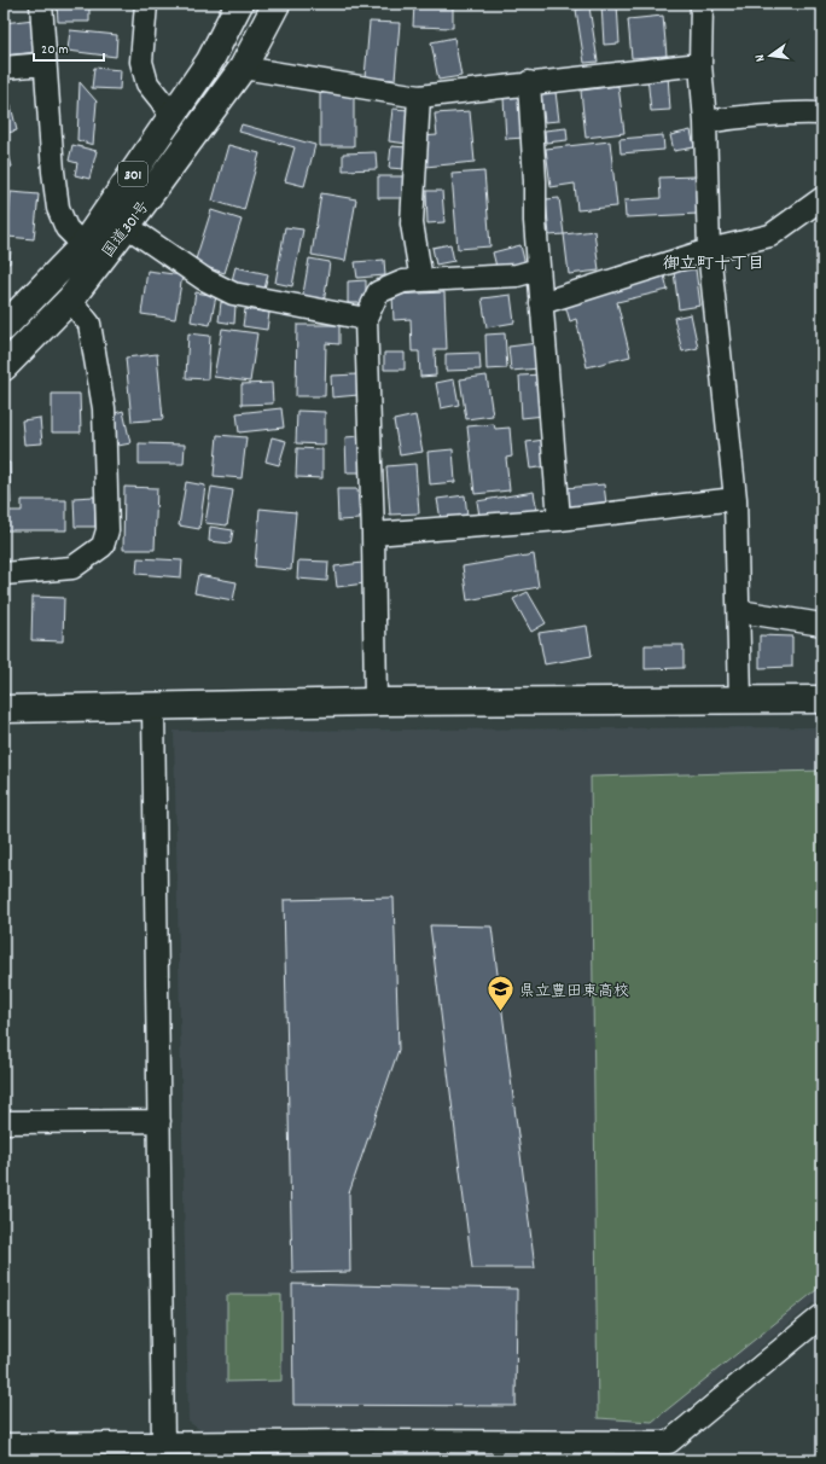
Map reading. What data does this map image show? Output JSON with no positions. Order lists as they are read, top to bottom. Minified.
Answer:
{"streets":{"main road":["301","国道301号"]},"districts":["御立町十丁目"],"places":{"school or university":["県立豊田東高校"]},"scale_bar":"20 m","north":"left"}
